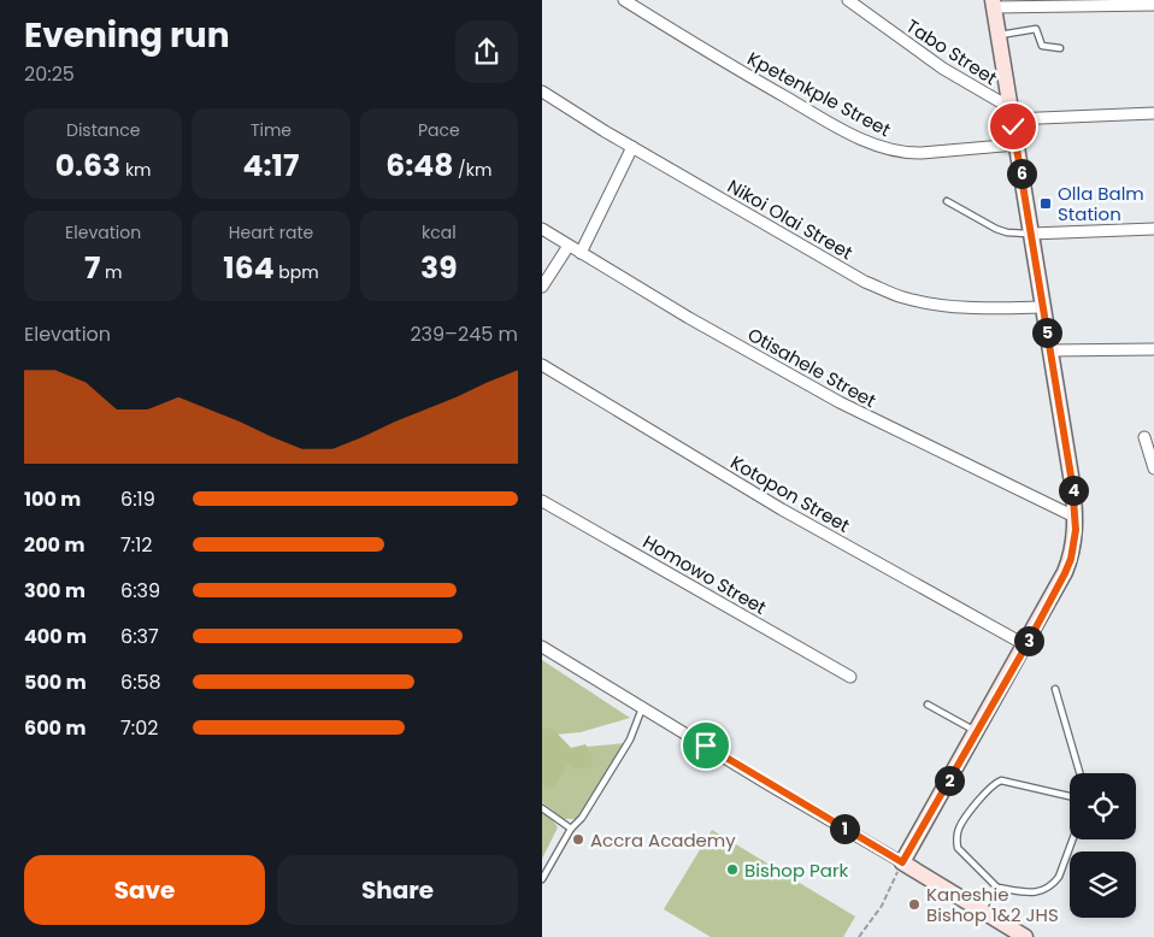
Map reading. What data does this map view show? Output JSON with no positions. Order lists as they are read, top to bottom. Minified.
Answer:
{"streets":{"street":["Tabo Street","Kpetenkple Street","Nikoi Olai Street","Otisahele Street","Kotopon Street","Homowo Street"]},"places":{"transit":["Olla Balm Station"],"other":["Accra Academy","Bishop Park","Kaneshie Bishop 1&2 JHS"]},"page":{"heading":["Evening run","20:25"],"stats":[["Distance","0.63 km"],["Time","4:17"],["Pace","6:48 /km"],["Elevation","7 m"],["Heart rate","164 bpm"],["kcal","39"]],"pins":["6","5","4","3","2","1"],"chart":["Elevation","239–245 m"],"list":[{"name":"100 m","note":"6:19"},{"name":"200 m","note":"7:12"},{"name":"300 m","note":"6:39"},{"name":"400 m","note":"6:37"},{"name":"500 m","note":"6:58"},{"name":"600 m","note":"7:02"}],"buttons":["Save","Share"]}}
